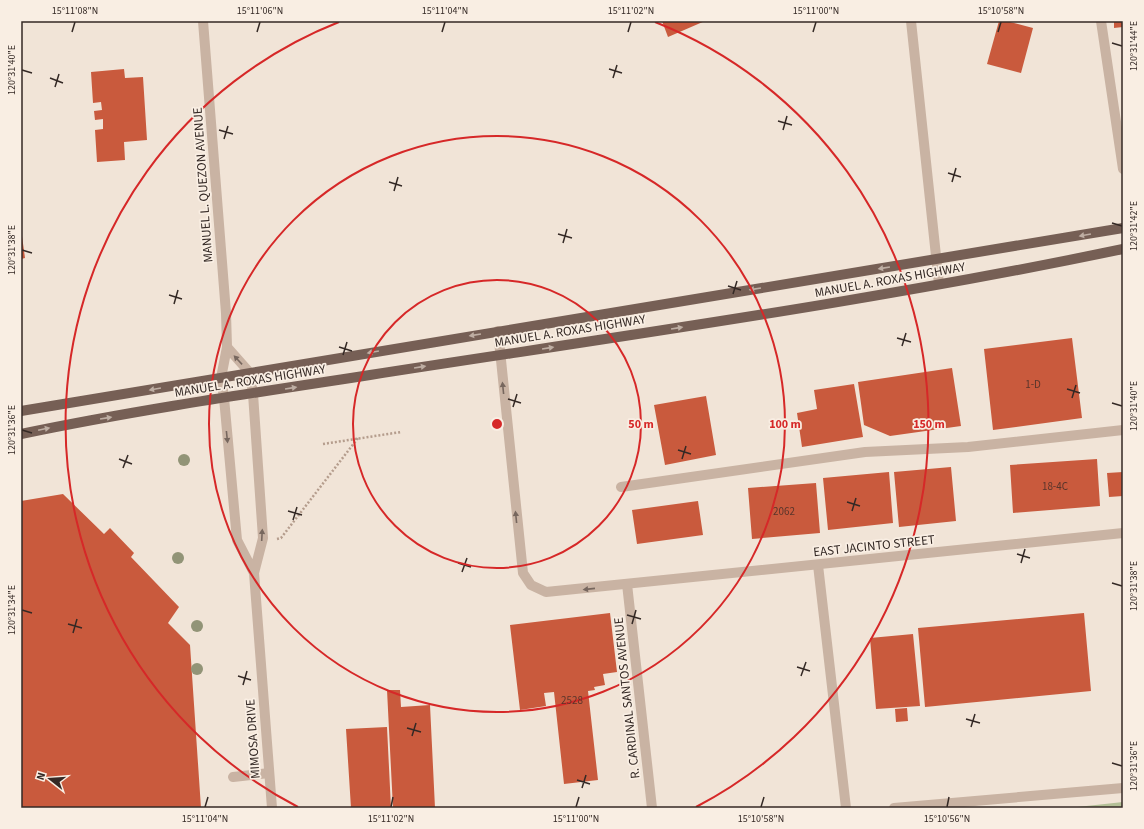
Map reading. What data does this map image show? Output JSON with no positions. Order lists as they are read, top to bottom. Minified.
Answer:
{"streets":{"main road":["MANUEL A. ROXAS HIGHWAY"],"street":["MANUEL L. QUEZON AVENUE","EAST JACINTO STREET","R. CARDINAL SANTOS AVENUE","MIMOSA DRIVE"]},"crossings":[["MANUEL L. QUEZON AVENUE","MANUEL A. ROXAS HIGHWAY"],["MANUEL L. QUEZON AVENUE","MIMOSA DRIVE"],["MANUEL A. ROXAS HIGHWAY","EAST JACINTO STREET"],["MANUEL A. ROXAS HIGHWAY","MIMOSA DRIVE"],["EAST JACINTO STREET","R. CARDINAL SANTOS AVENUE"]],"house_numbers":["1-D","18-4C","2062","2528"],"north":"left","coordinates":["15°11'08\"N","15°11'06\"N","15°11'04\"N","15°11'02\"N","15°11'00\"N","15°10'58\"N","120°31'44\"E","120°31'40\"E","120°31'42\"E","120°31'38\"E","120°31'36\"E","120°31'34\"E","15°10'56\"N"],"rings":["50 m","100 m","150 m"]}
